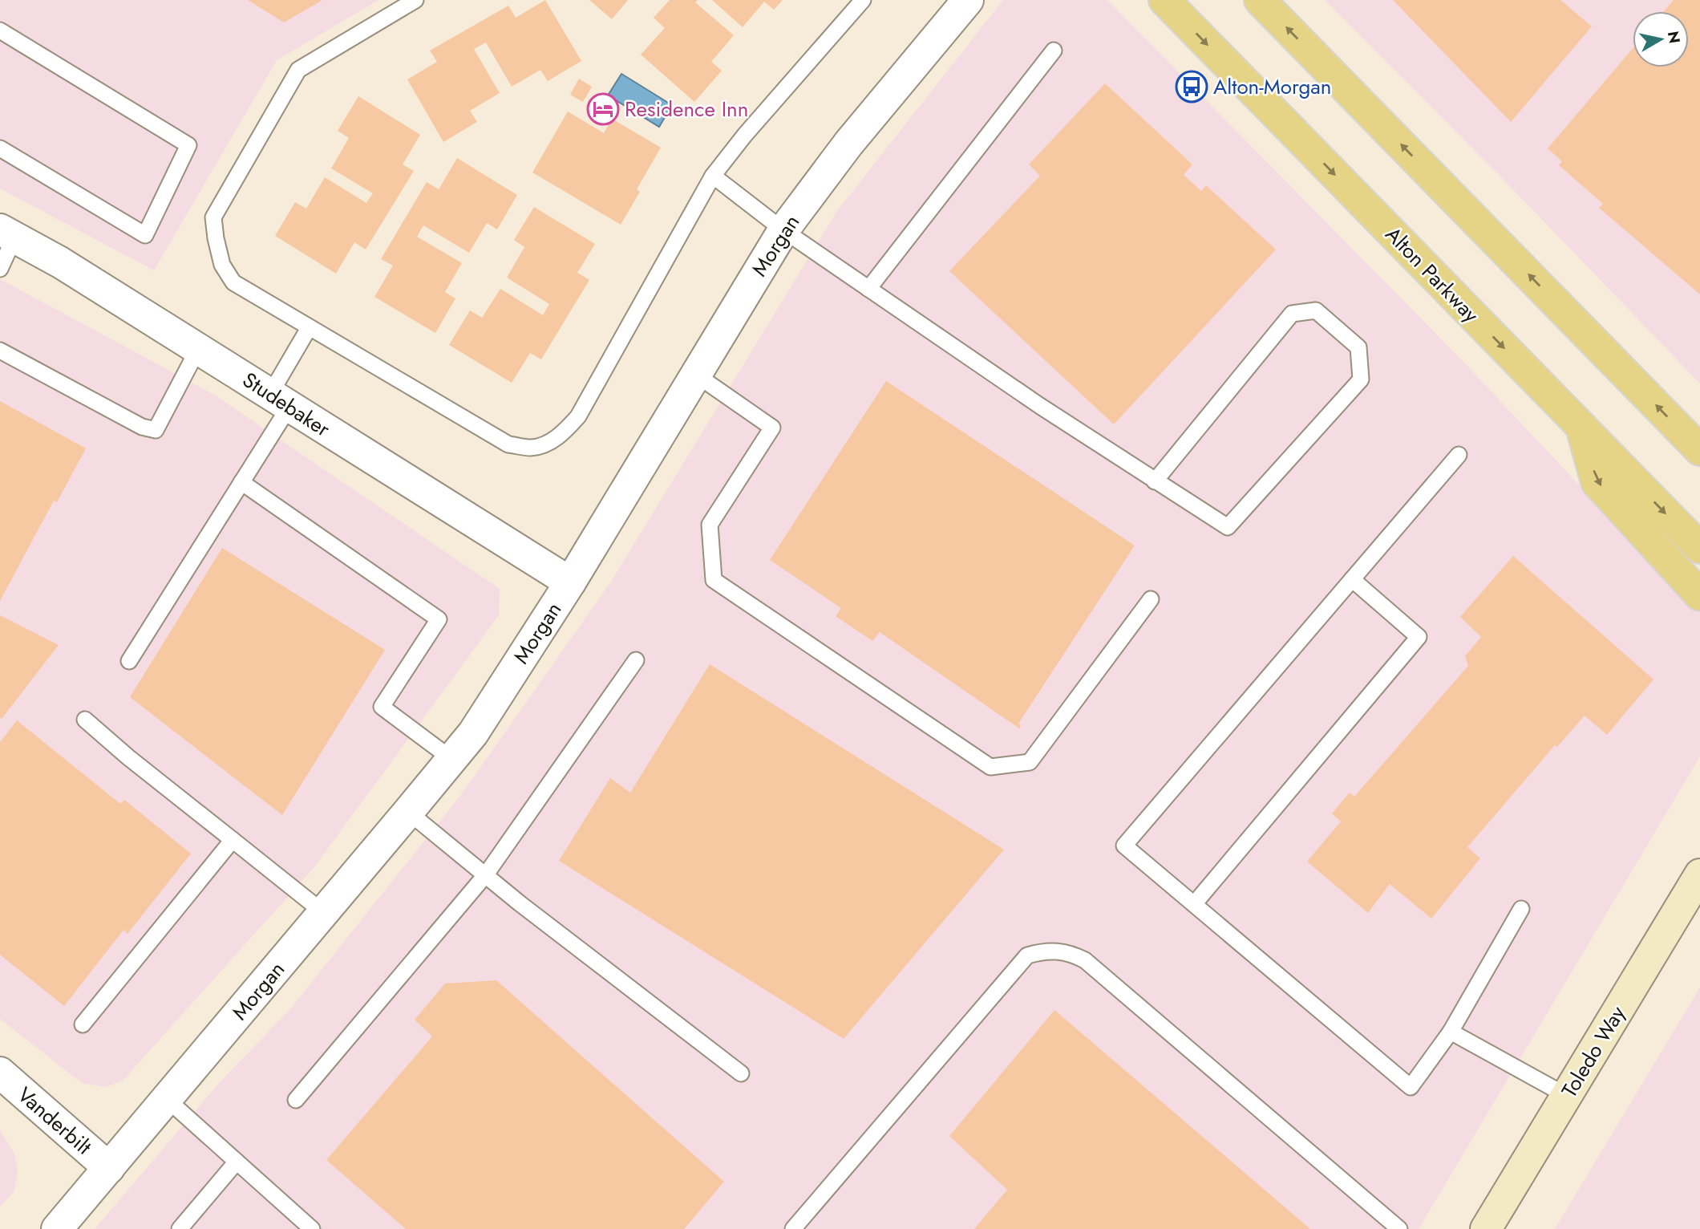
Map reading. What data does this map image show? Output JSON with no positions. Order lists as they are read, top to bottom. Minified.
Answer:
{"streets":{"main road":["Alton Parkway","Toledo Way"],"street":["Morgan","Studebaker","Vanderbilt"]},"crossings":[["Morgan","Studebaker"],["Morgan","Vanderbilt"]],"places":{"bus stop":["Alton-Morgan"],"hotel":["Residence Inn"]},"north":"right"}
